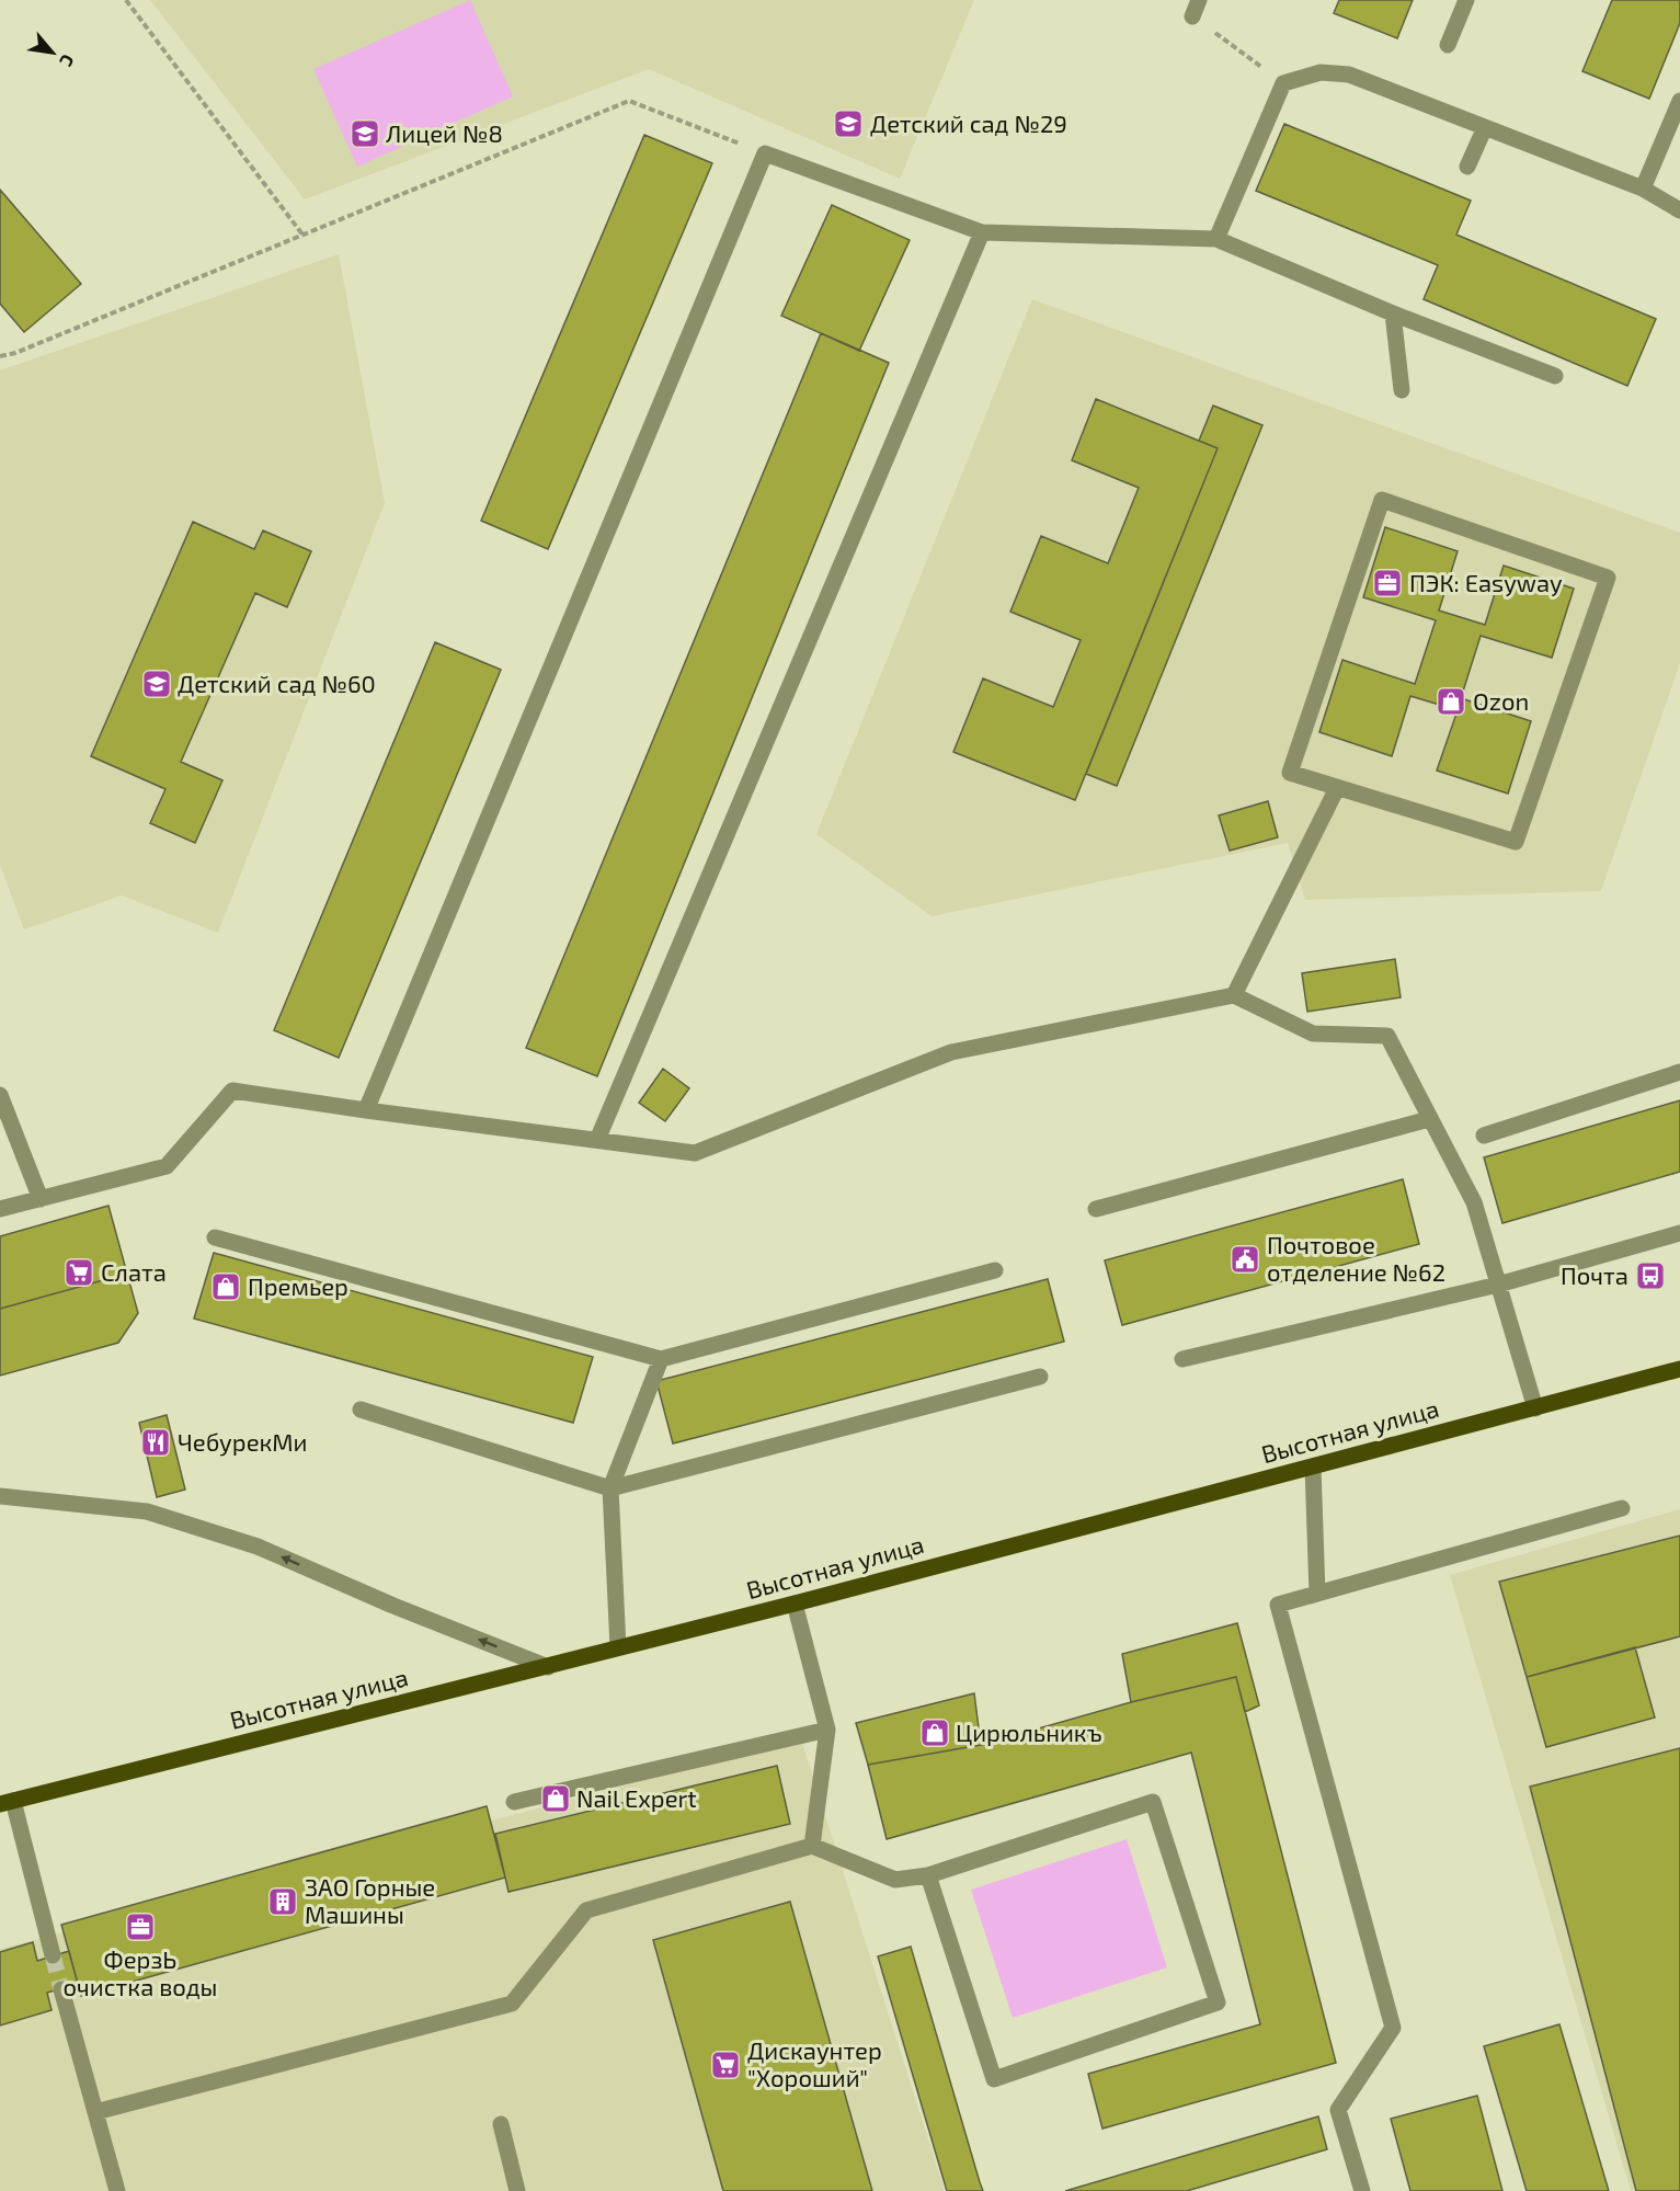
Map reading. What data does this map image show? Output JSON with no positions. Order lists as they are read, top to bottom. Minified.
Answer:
{"streets":{"main road":["Высотная улица"]},"places":{"school or university":["Детский сад №29","Лицей №8","Детский сад №60"],"office":["ПЭК: Easyway","ФерзЬ очистка воды"],"shop":["Ozon","Премьер","Цирюльникъ","Nail Expert"],"public building":["Почтовое отделение №62"],"supermarket":["Слата","Дискаунтер \"Хороший\""],"bus stop":["Почта"],"restaurant":["ЧебурекМи"],"building":["ЗАО Горные Машины"]},"north":"bottom right"}
